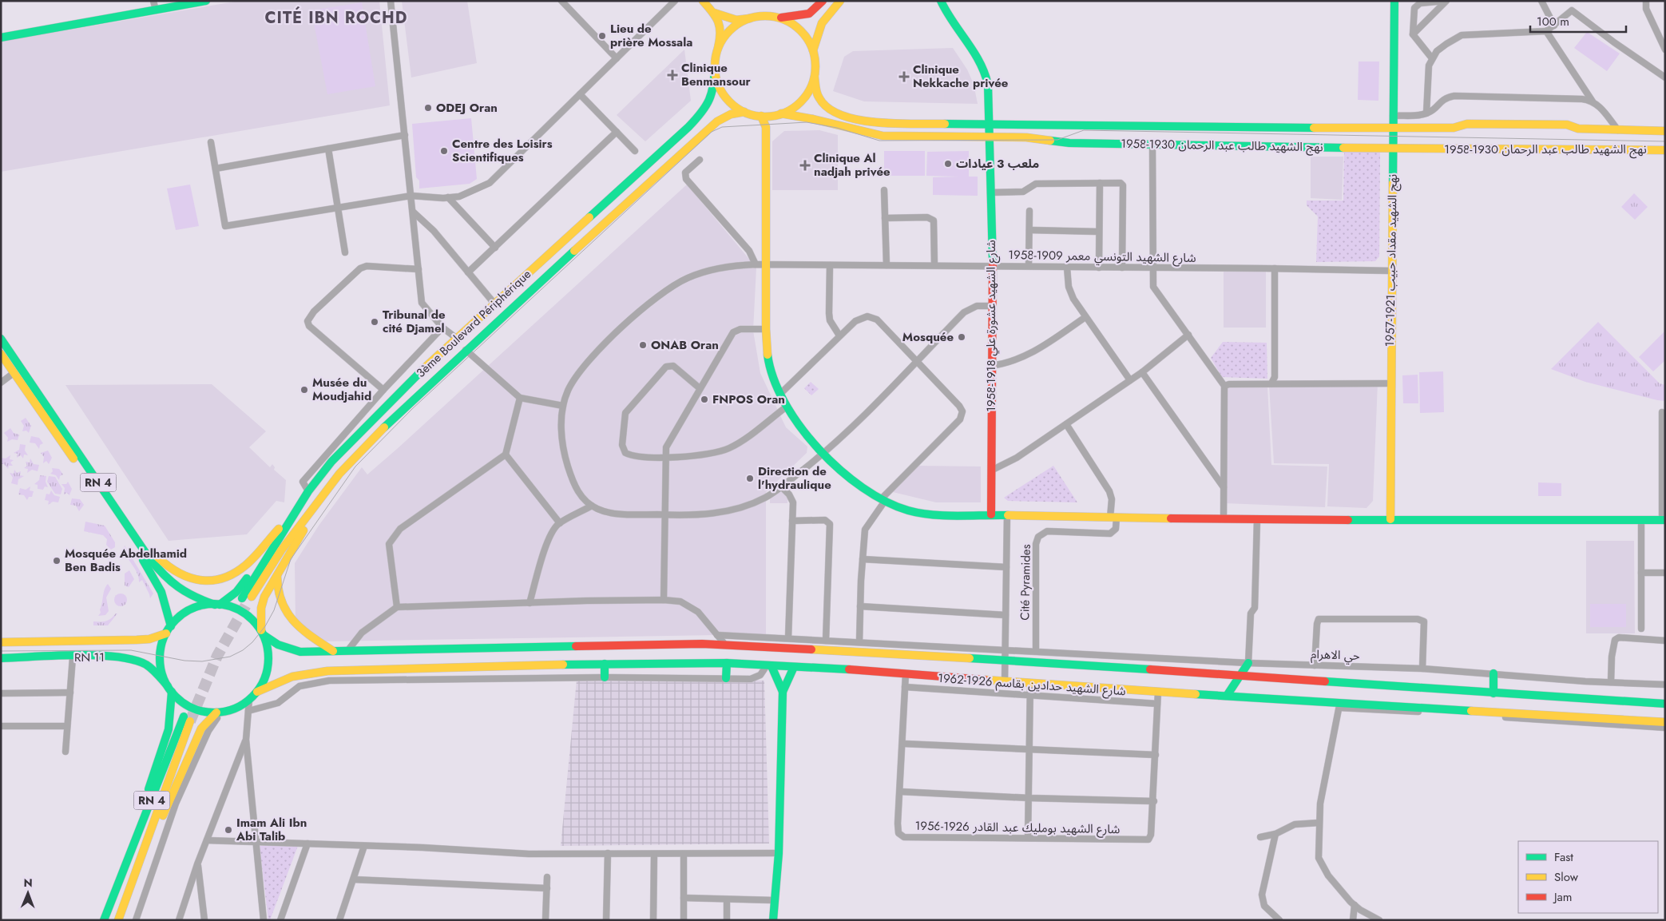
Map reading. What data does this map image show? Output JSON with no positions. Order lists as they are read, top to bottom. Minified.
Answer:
{"streets":{"main road":["نهج الشهيد طالب عبد الرحمان 1930-1958","نهج الشهيد مقداد حبيب 1921-1957","3ème Boulevard Périphérique","شارع الشهيد عشورة علي 1918-1958","RN 4","RN 11"],"street":["شارع الشهيد التونسي معمر 1909-1958","Cité Pyramides","حي الاهرام","شارع الشهيد حدادين بقاسم 1926-1962","شارع الشهيد بومليك عبد القادر 1926-1956"]},"crossings":[["نهج الشهيد طالب عبد الرحمان 1930-1958","نهج الشهيد مقداد حبيب 1921-1957"],["نهج الشهيد طالب عبد الرحمان 1930-1958","3ème Boulevard Périphérique"],["نهج الشهيد طالب عبد الرحمان 1930-1958","شارع الشهيد عشورة علي 1918-1958"],["شارع الشهيد التونسي معمر 1909-1958","نهج الشهيد مقداد حبيب 1921-1957"],["شارع الشهيد التونسي معمر 1909-1958","شارع الشهيد عشورة علي 1918-1958"],["RN 4","RN 11"],["Cité Pyramides","حي الاهرام"],["شارع الشهيد حدادين بقاسم 1926-1962","شارع الشهيد بومليك عبد القادر 1926-1956"]],"districts":["CITÉ IBN ROCHD"],"places":{"other":["Lieu de prière Mossala","ODEJ Oran","Centre des Loisirs Scientifiques","ملعب 3 عيادات","Tribunal de cité Djamel","Mosquée","ONAB Oran","Musée du Moudjahid","FNPOS Oran","Direction de l'hydraulique","Mosquée Abdelhamid Ben Badis","Imam Ali Ibn Abi Talib"],"health":["Clinique Benmansour","Clinique Nekkache privée","Clinique Al nadjah privée"]},"legend":["Fast","Slow","Jam"],"scale_bar":"100 m","north":"top"}
